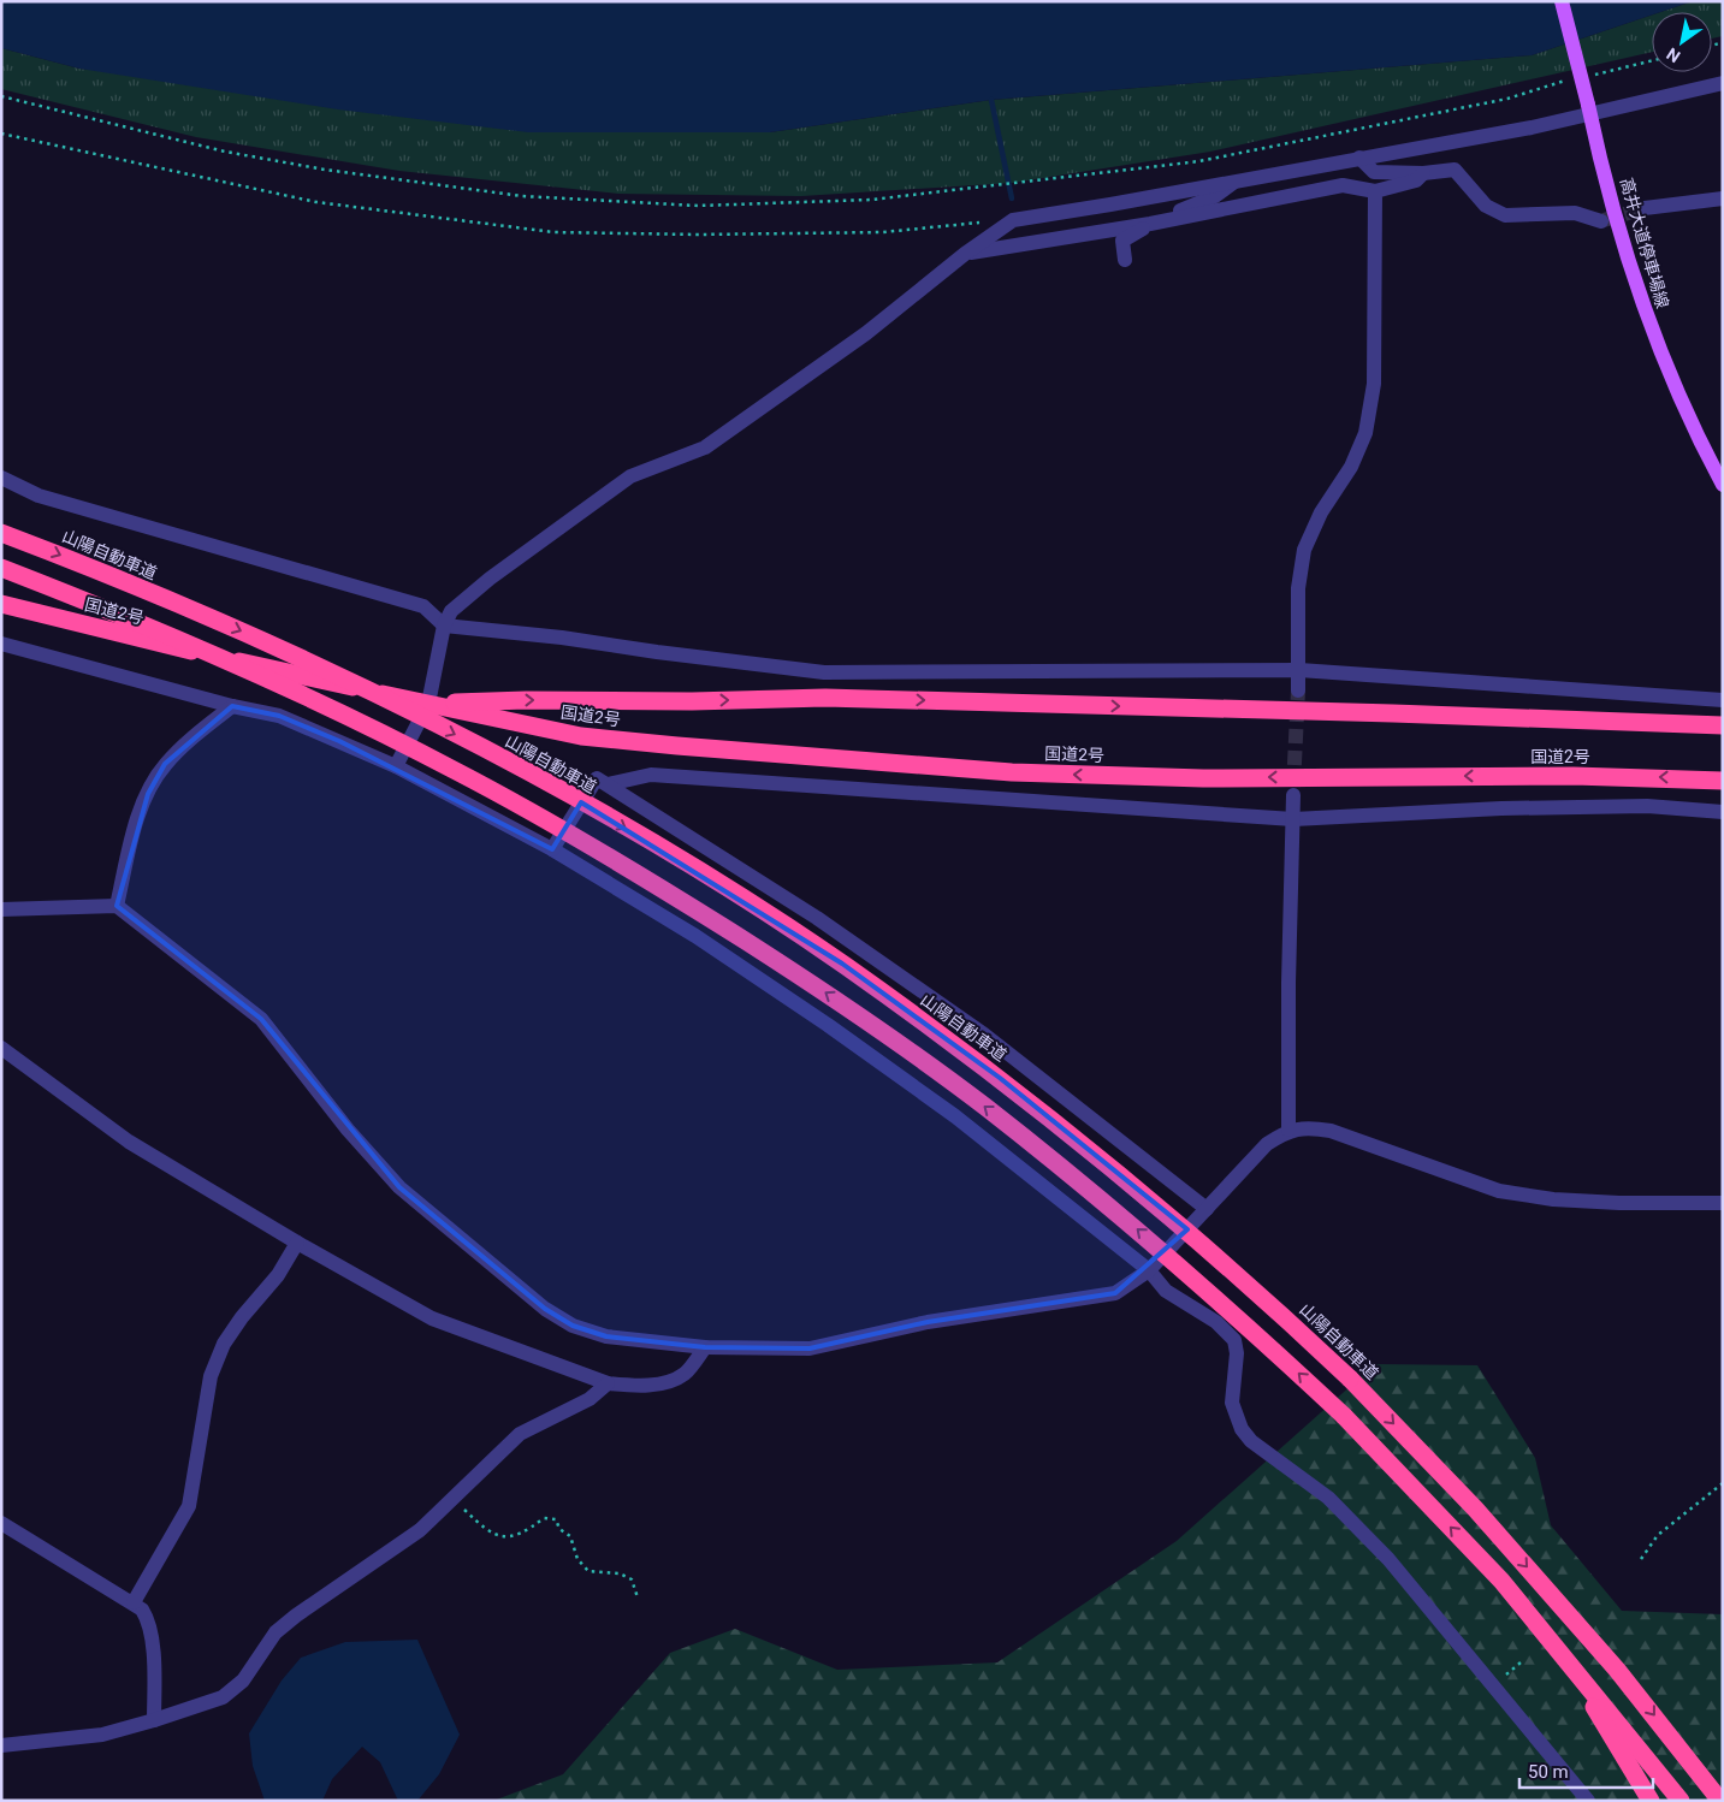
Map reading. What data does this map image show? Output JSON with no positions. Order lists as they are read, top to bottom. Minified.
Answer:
{"streets":{"highway":["山陽自動車道","国道2号"],"main road":["高井大道停車場線"]},"scale_bar":"50 m","north":"bottom left"}
